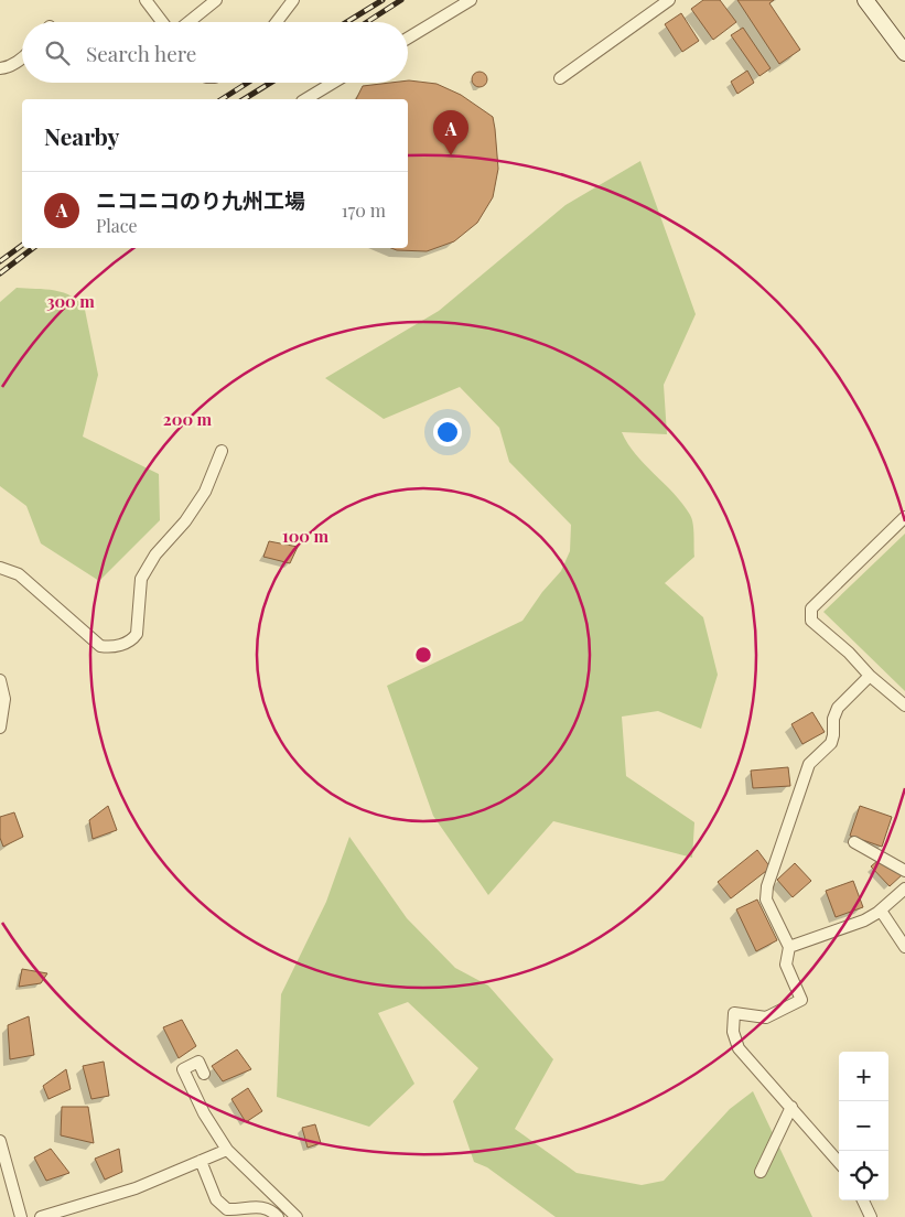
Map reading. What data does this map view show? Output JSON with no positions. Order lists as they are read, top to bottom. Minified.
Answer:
{"page":{"search":"Search here","heading":"Nearby","pins":"A","list":[{"mark":"A","name":"ニコニコのり九州工場","note":"Place","value":"170 m"}],"map_buttons":["+","−"]},"rings":["300 m","200 m","100 m"]}
